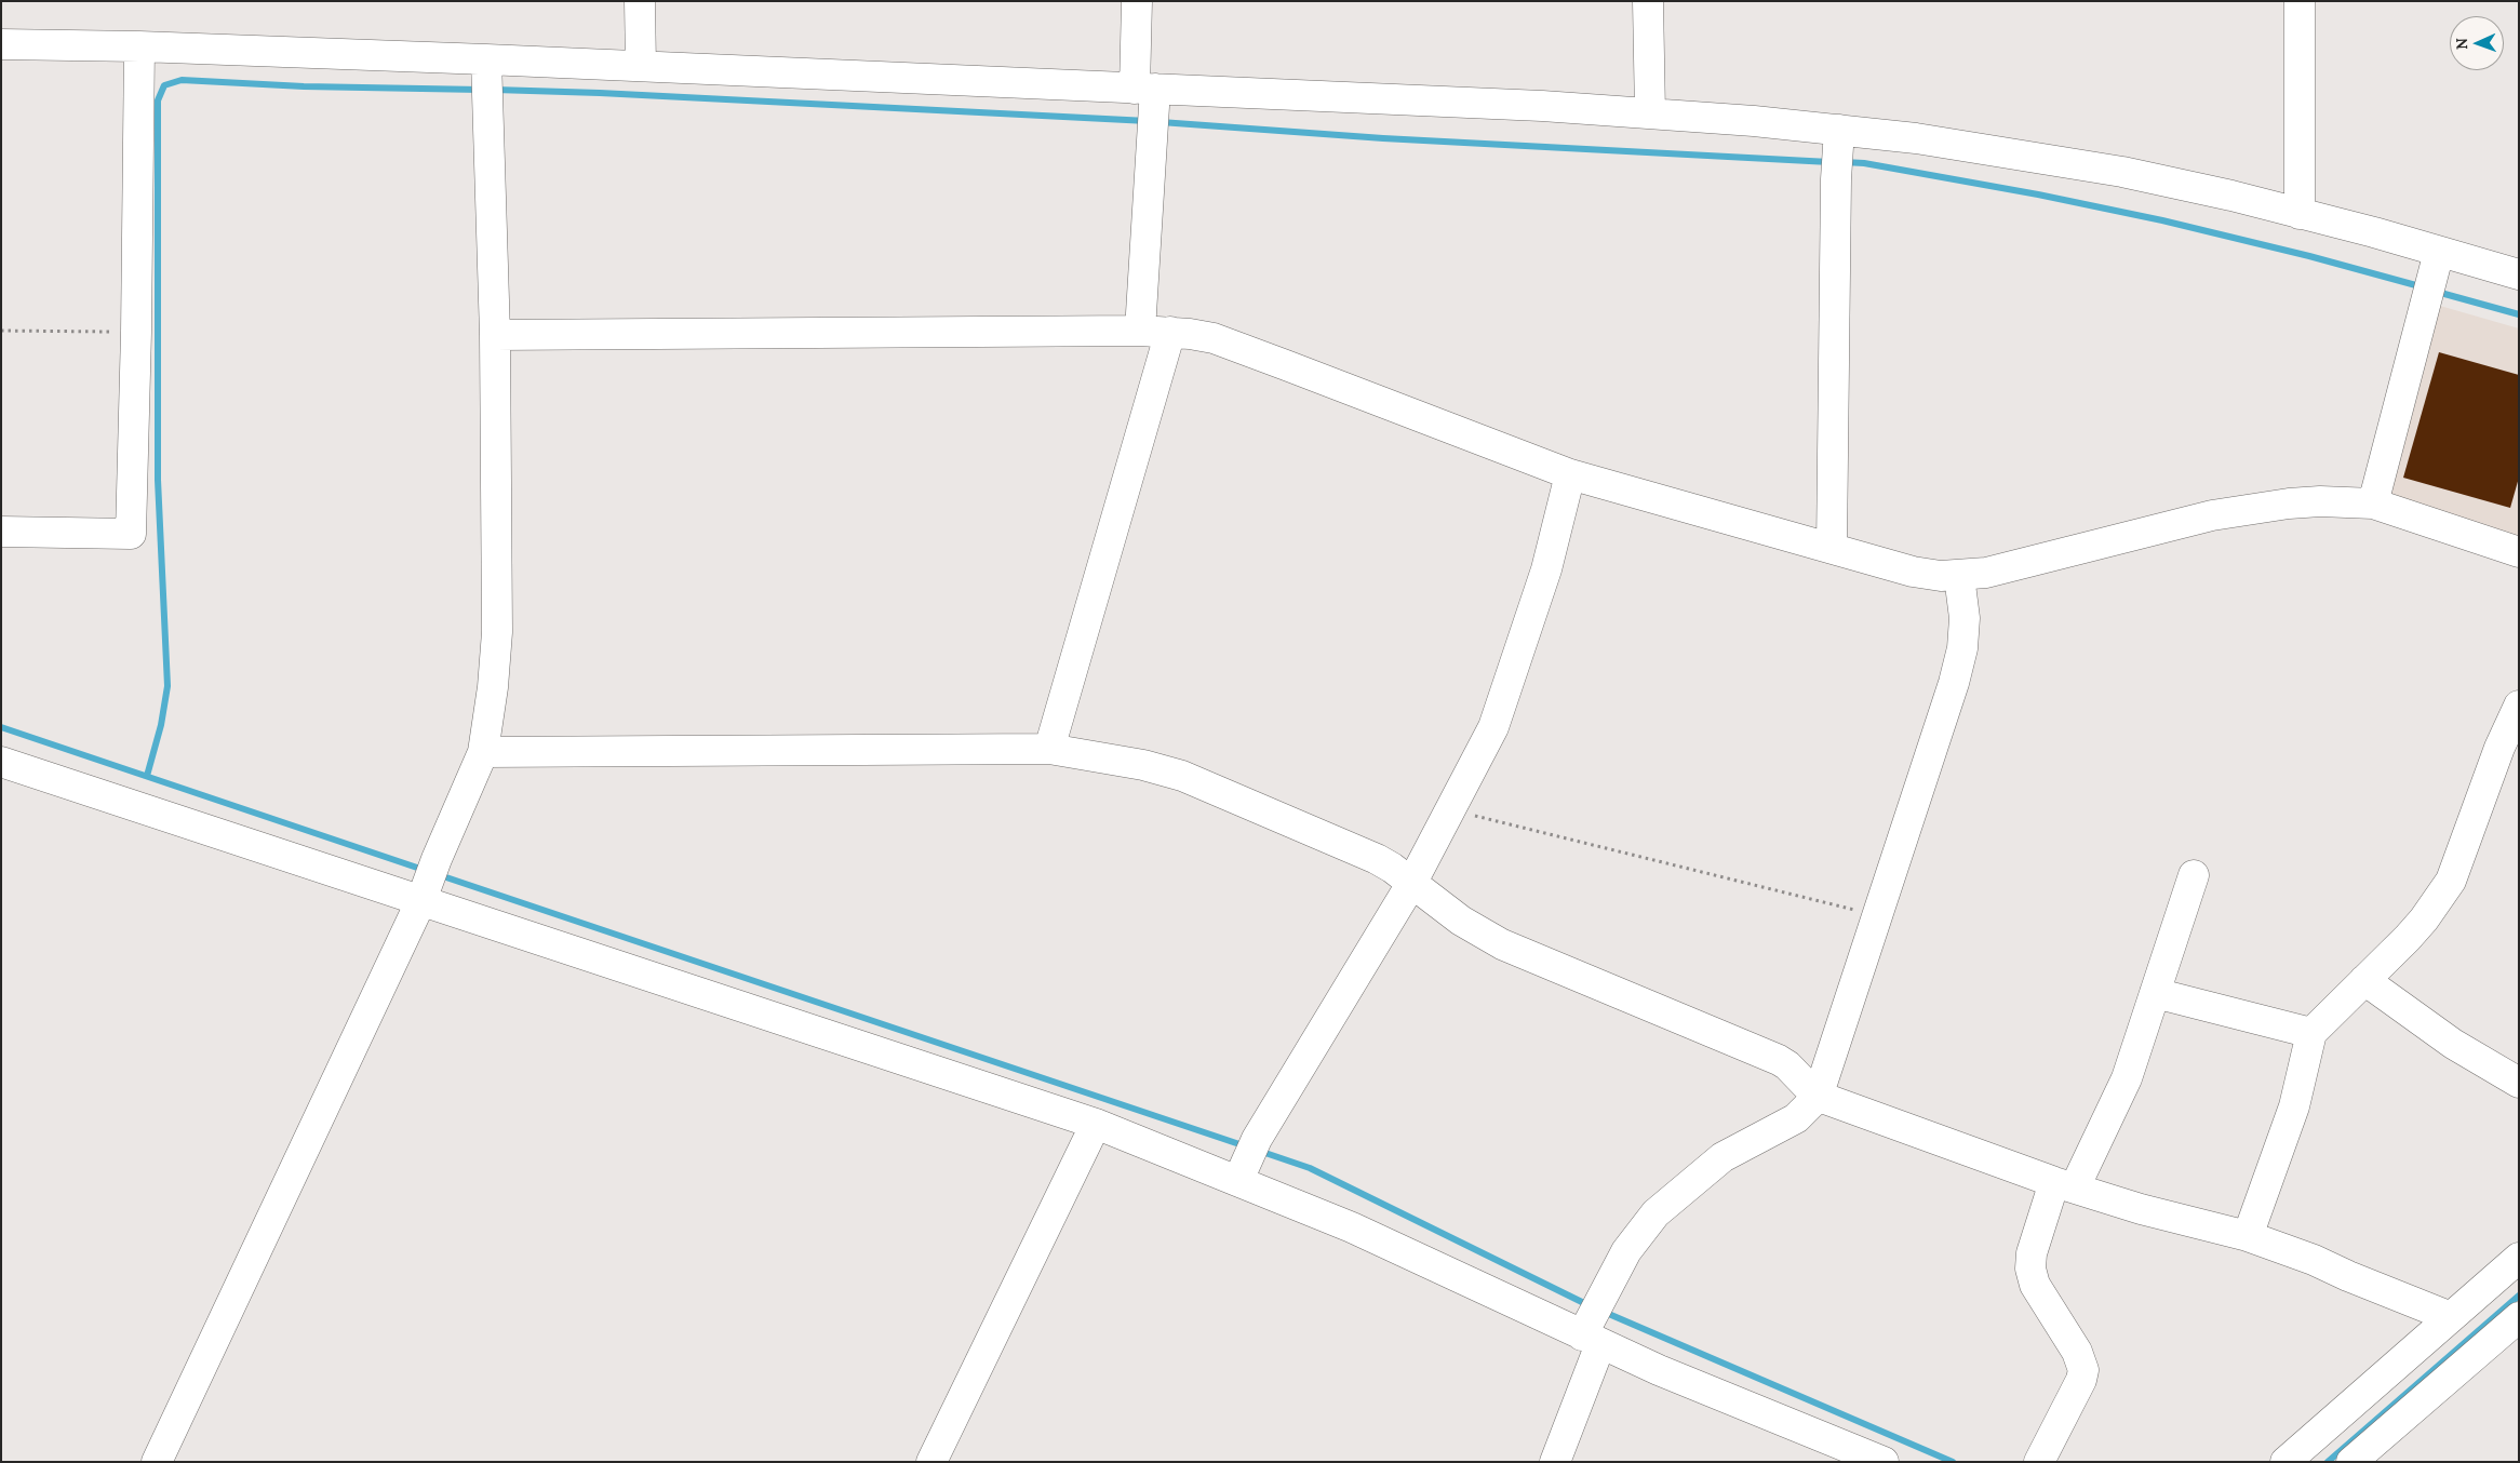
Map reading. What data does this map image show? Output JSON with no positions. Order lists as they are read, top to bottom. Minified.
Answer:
{"north":"left"}
